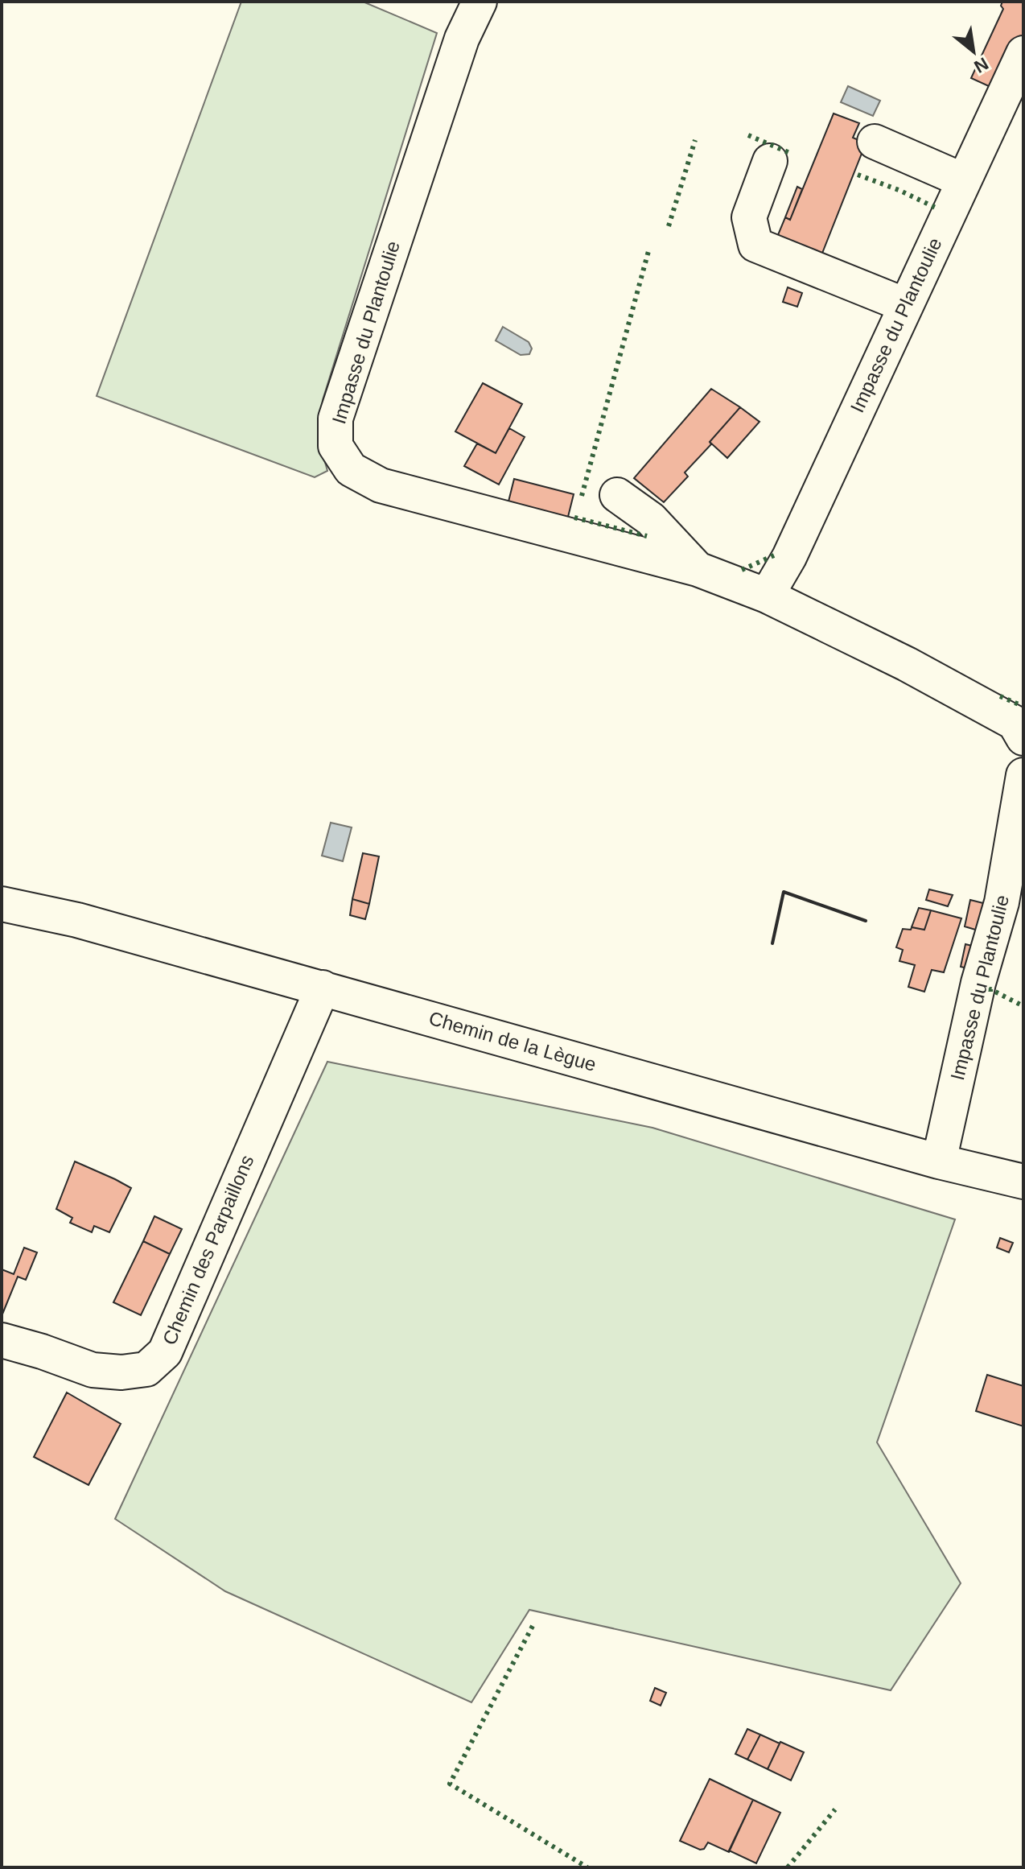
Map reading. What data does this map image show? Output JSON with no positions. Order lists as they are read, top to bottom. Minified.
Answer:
{"streets":{"street":["Impasse du Plantoulie","Chemin de la Lègue","Chemin des Parpaillons"]},"crossings":[["Impasse du Plantoulie","Chemin de la Lègue"],["Chemin de la Lègue","Chemin des Parpaillons"]],"north":"bottom right"}
